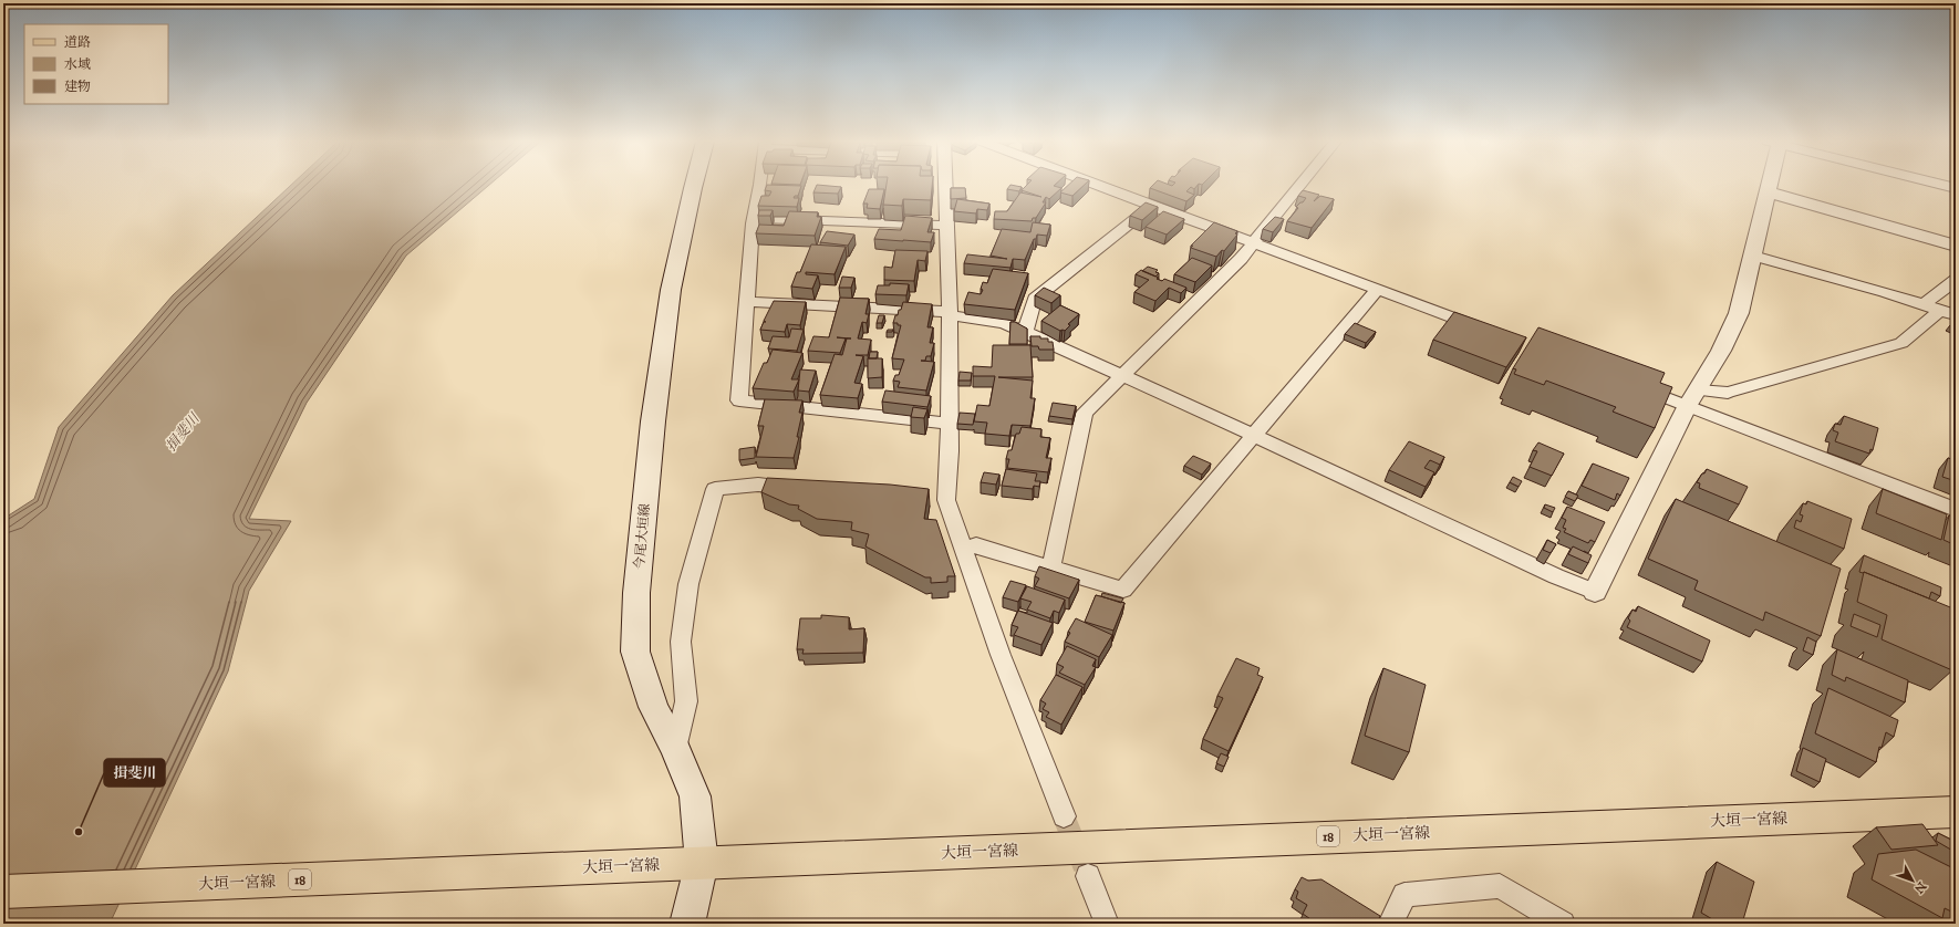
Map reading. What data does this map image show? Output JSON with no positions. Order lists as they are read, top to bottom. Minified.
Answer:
{"streets":{"main road":["今尾大垣線","大垣一宮線","18"]},"crossings":[["今尾大垣線","大垣一宮線"]],"water":["揖斐川"],"places":["揖斐川"],"legend":["道路","水域","建物"],"north":"bottom right"}
